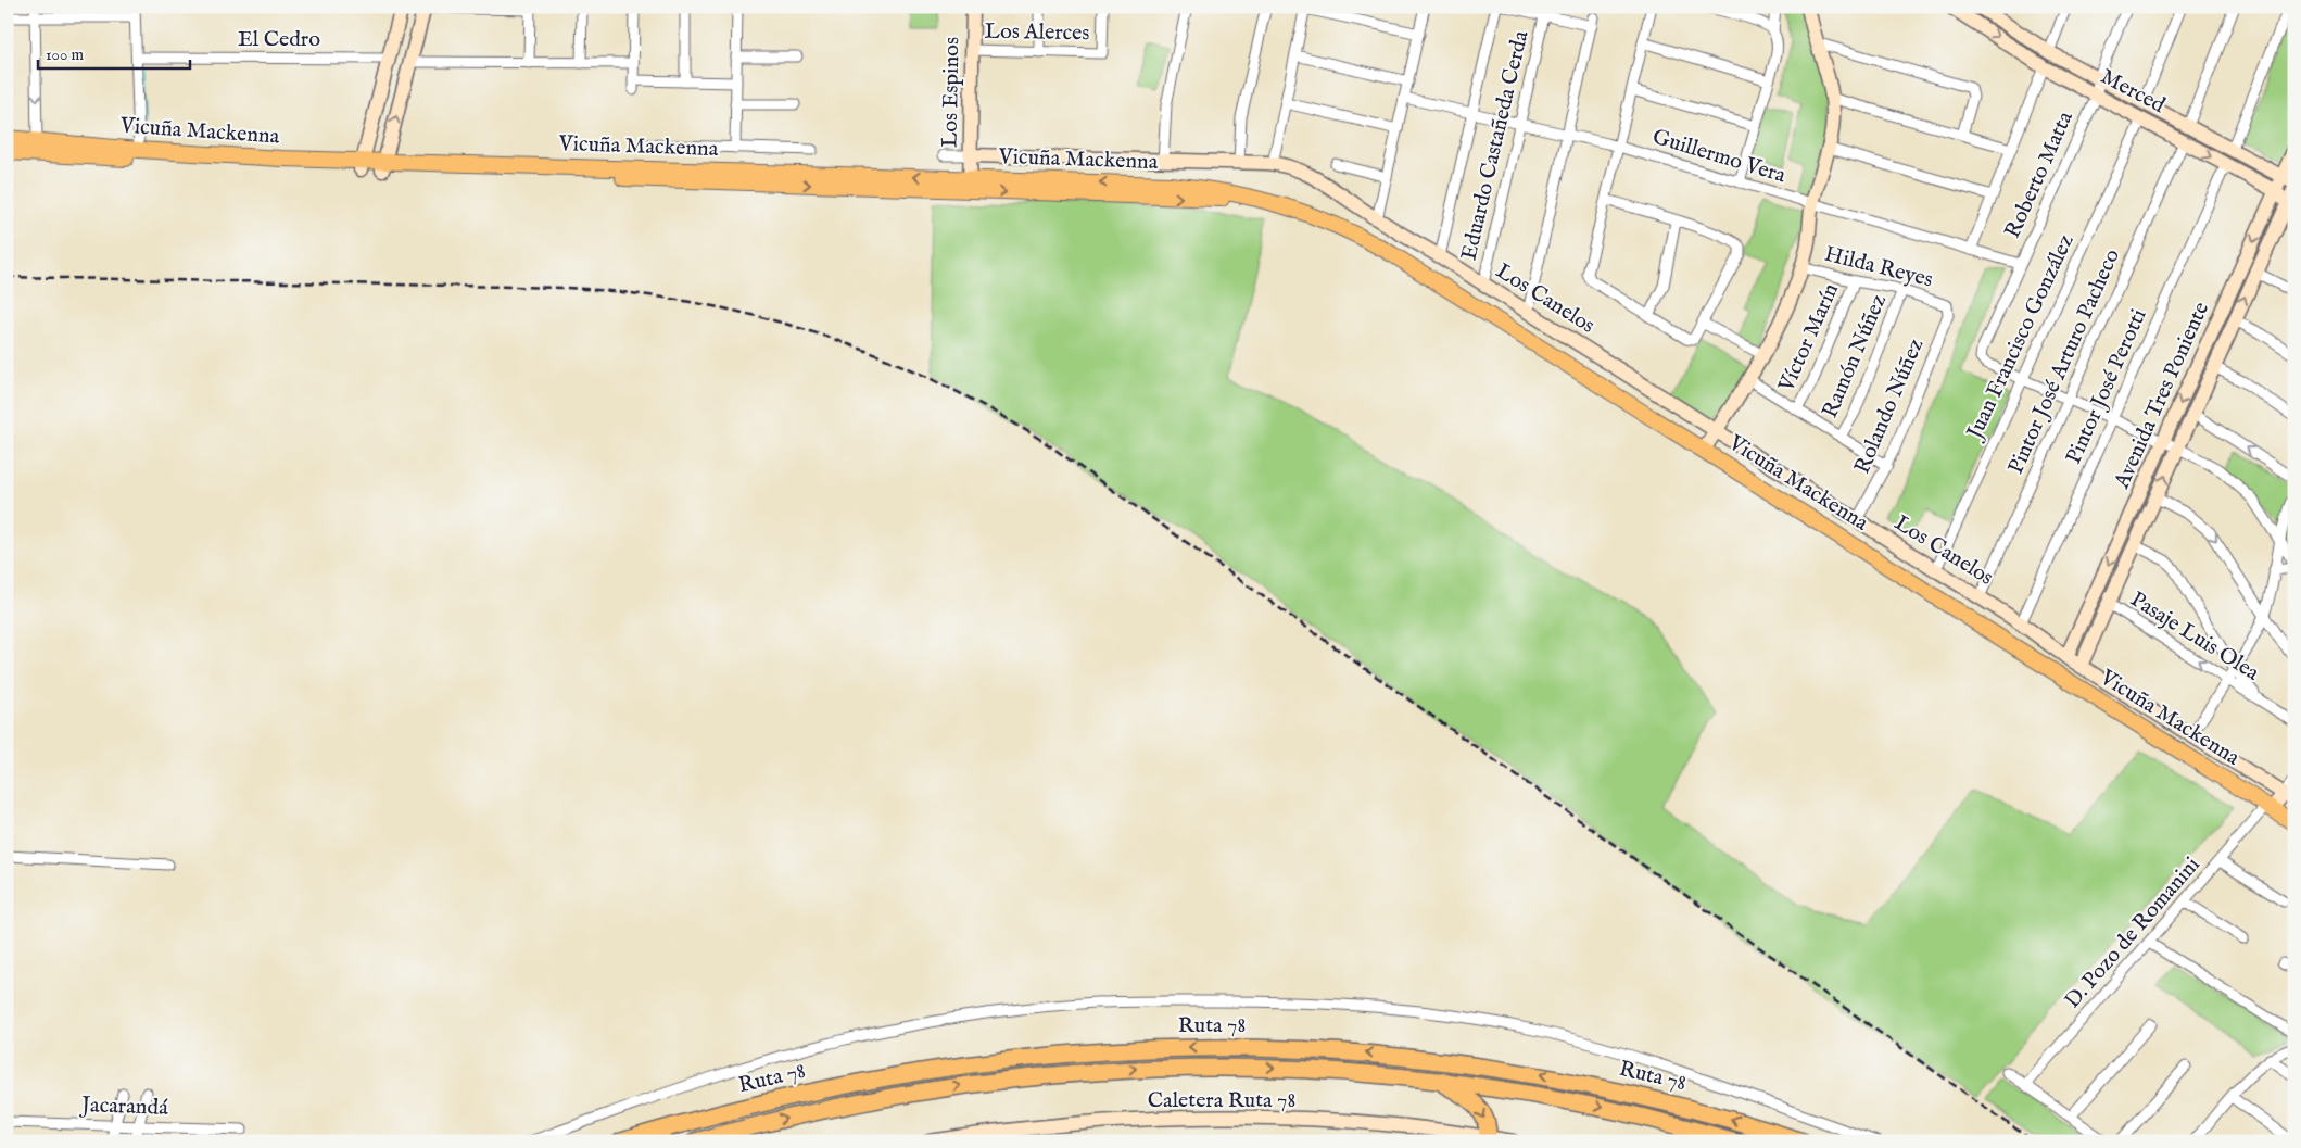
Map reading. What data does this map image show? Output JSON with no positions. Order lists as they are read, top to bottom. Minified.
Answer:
{"streets":{"highway":["Ruta 78"],"main road":["Vicuña Mackenna"],"street":["Los Alerces","El Cedro","Merced","Los Espinos","Eduardo Castañeda Cerda","Guillermo Vera","Roberto Matta","Hilda Reyes","Los Canelos","Juan Francisco González","Víctor Marín","Ramón Núñez","Pintor José Arturo Pacheco","Pintor José Perotti","Avenida Tres Poniente","Rolando Núñez","Pasaje Luis Olea","D. Pozo de Romanini","Caletera Ruta 78","Jacarandá"]},"crossings":[["Los Alerces","Los Espinos"],["Merced","Roberto Matta"],["Merced","Juan Francisco González"],["Merced","Pintor José Arturo Pacheco"],["Merced","Pintor José Perotti"],["Merced","Avenida Tres Poniente"],["Los Espinos","Vicuña Mackenna"],["Los Espinos","Los Canelos"],["Vicuña Mackenna","Los Canelos"],["Vicuña Mackenna","Avenida Tres Poniente"],["Vicuña Mackenna","D. Pozo de Romanini"],["Eduardo Castañeda Cerda","Guillermo Vera"],["Eduardo Castañeda Cerda","Los Canelos"],["Guillermo Vera","Roberto Matta"],["Roberto Matta","Juan Francisco González"],["Hilda Reyes","Víctor Marín"],["Hilda Reyes","Ramón Núñez"],["Hilda Reyes","Rolando Núñez"],["Los Canelos","Juan Francisco González"],["Los Canelos","Pintor José Arturo Pacheco"],["Los Canelos","Pintor José Perotti"],["Los Canelos","Avenida Tres Poniente"],["Los Canelos","Rolando Núñez"],["Avenida Tres Poniente","Pasaje Luis Olea"]],"scale_bar":"100 m"}
